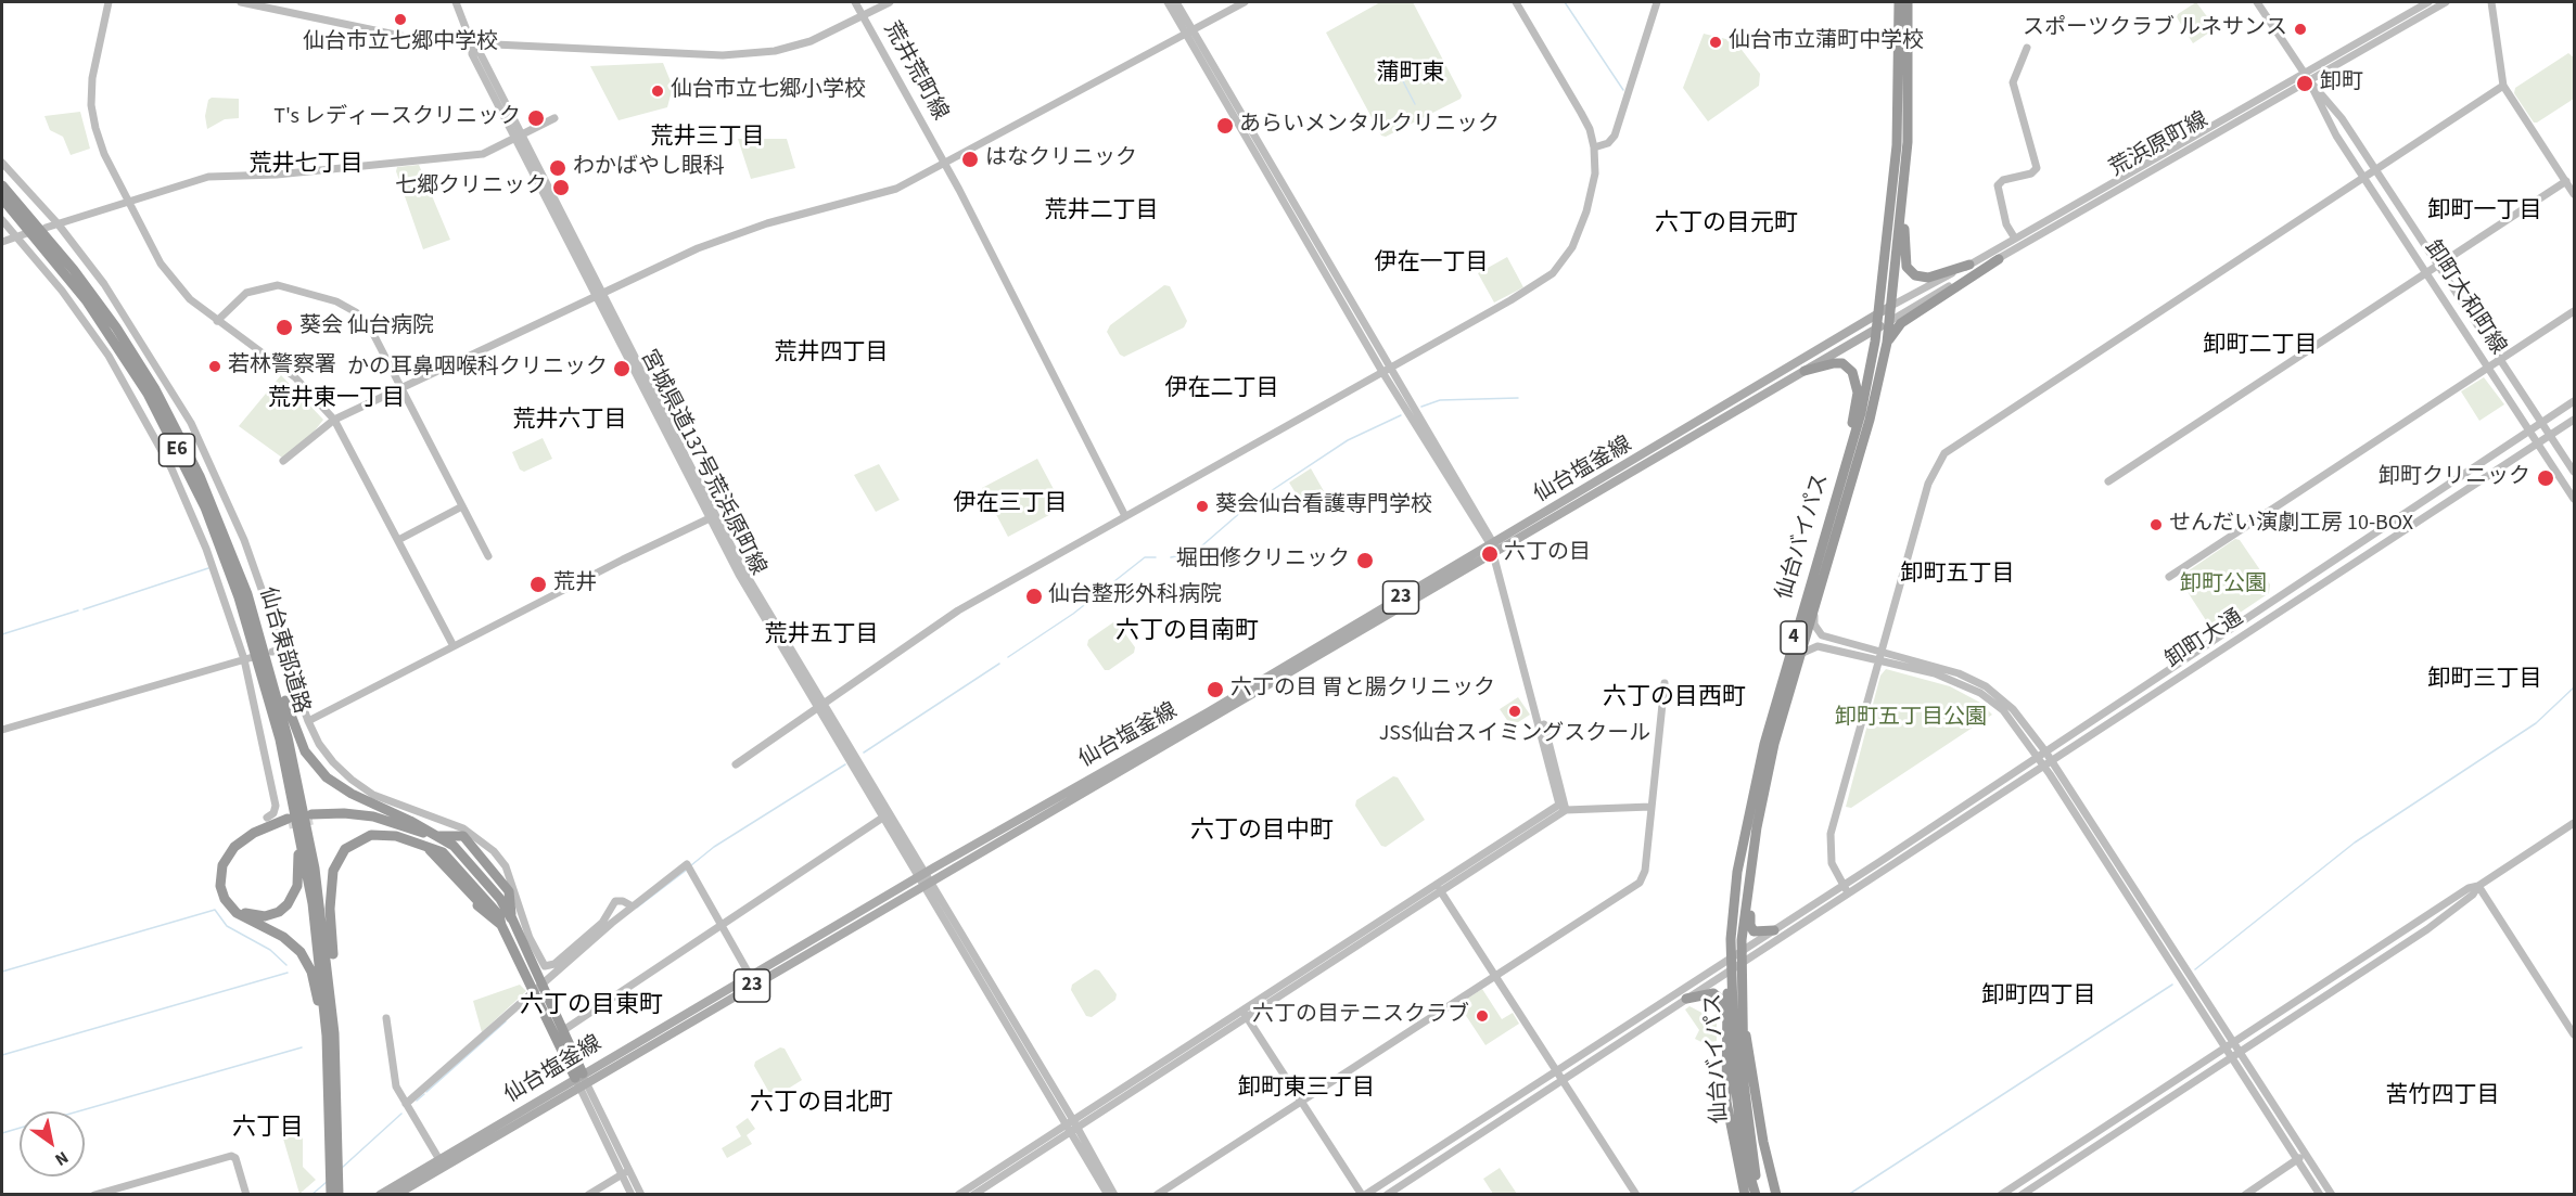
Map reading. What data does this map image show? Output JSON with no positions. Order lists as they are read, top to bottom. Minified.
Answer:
{"streets":{"highway":["E6","仙台バイパス","4","仙台東部道路"],"main road":["仙台塩釜線","23"],"street":["荒井荒町線","荒浜原町線","卸町大和町線","宮城県道137号荒浜原町線","卸町大通"]},"crossings":[["荒井荒町線","宮城県道137号荒浜原町線"],["荒浜原町線","卸町大和町線"],["荒浜原町線","仙台塩釜線"],["荒浜原町線","仙台バイパス"],["卸町大和町線","卸町大通"],["宮城県道137号荒浜原町線","仙台塩釜線"],["仙台塩釜線","仙台バイパス"],["仙台バイパス","4"],["仙台バイパス","卸町大通"],["4","卸町大通"]],"districts":["蒲町東","荒井三丁目","荒井七丁目","荒井二丁目","卸町一丁目","六丁の目元町","伊在一丁目","卸町二丁目","荒井四丁目","伊在二丁目","荒井東一丁目","荒井六丁目","伊在三丁目","卸町五丁目","六丁の目南町","荒井五丁目","卸町三丁目","六丁の目西町","六丁の目中町","卸町四丁目","六丁の目東町","卸町東三丁目","苦竹四丁目","六丁の目北町","六丁目"],"parks":["卸町公園","卸町五丁目公園"],"places":["仙台市立七郷中学校","スポーツクラブ ルネサンス","仙台市立蒲町中学校","卸町","仙台市立七郷小学校","T's レディースクリニック","あらいメンタルクリニック","はなクリニック","わかばやし眼科","七郷クリニック","葵会 仙台病院","若林警察署","かの耳鼻咽喉科クリニック","卸町クリニック","葵会仙台看護専門学校","せんだい演劇工房 10-BOX","六丁の目","堀田修クリニック","荒井","仙台整形外科病院","六丁の目 胃と腸クリニック","JSS仙台スイミングスクール","六丁の目テニスクラブ"],"north":"bottom right"}
